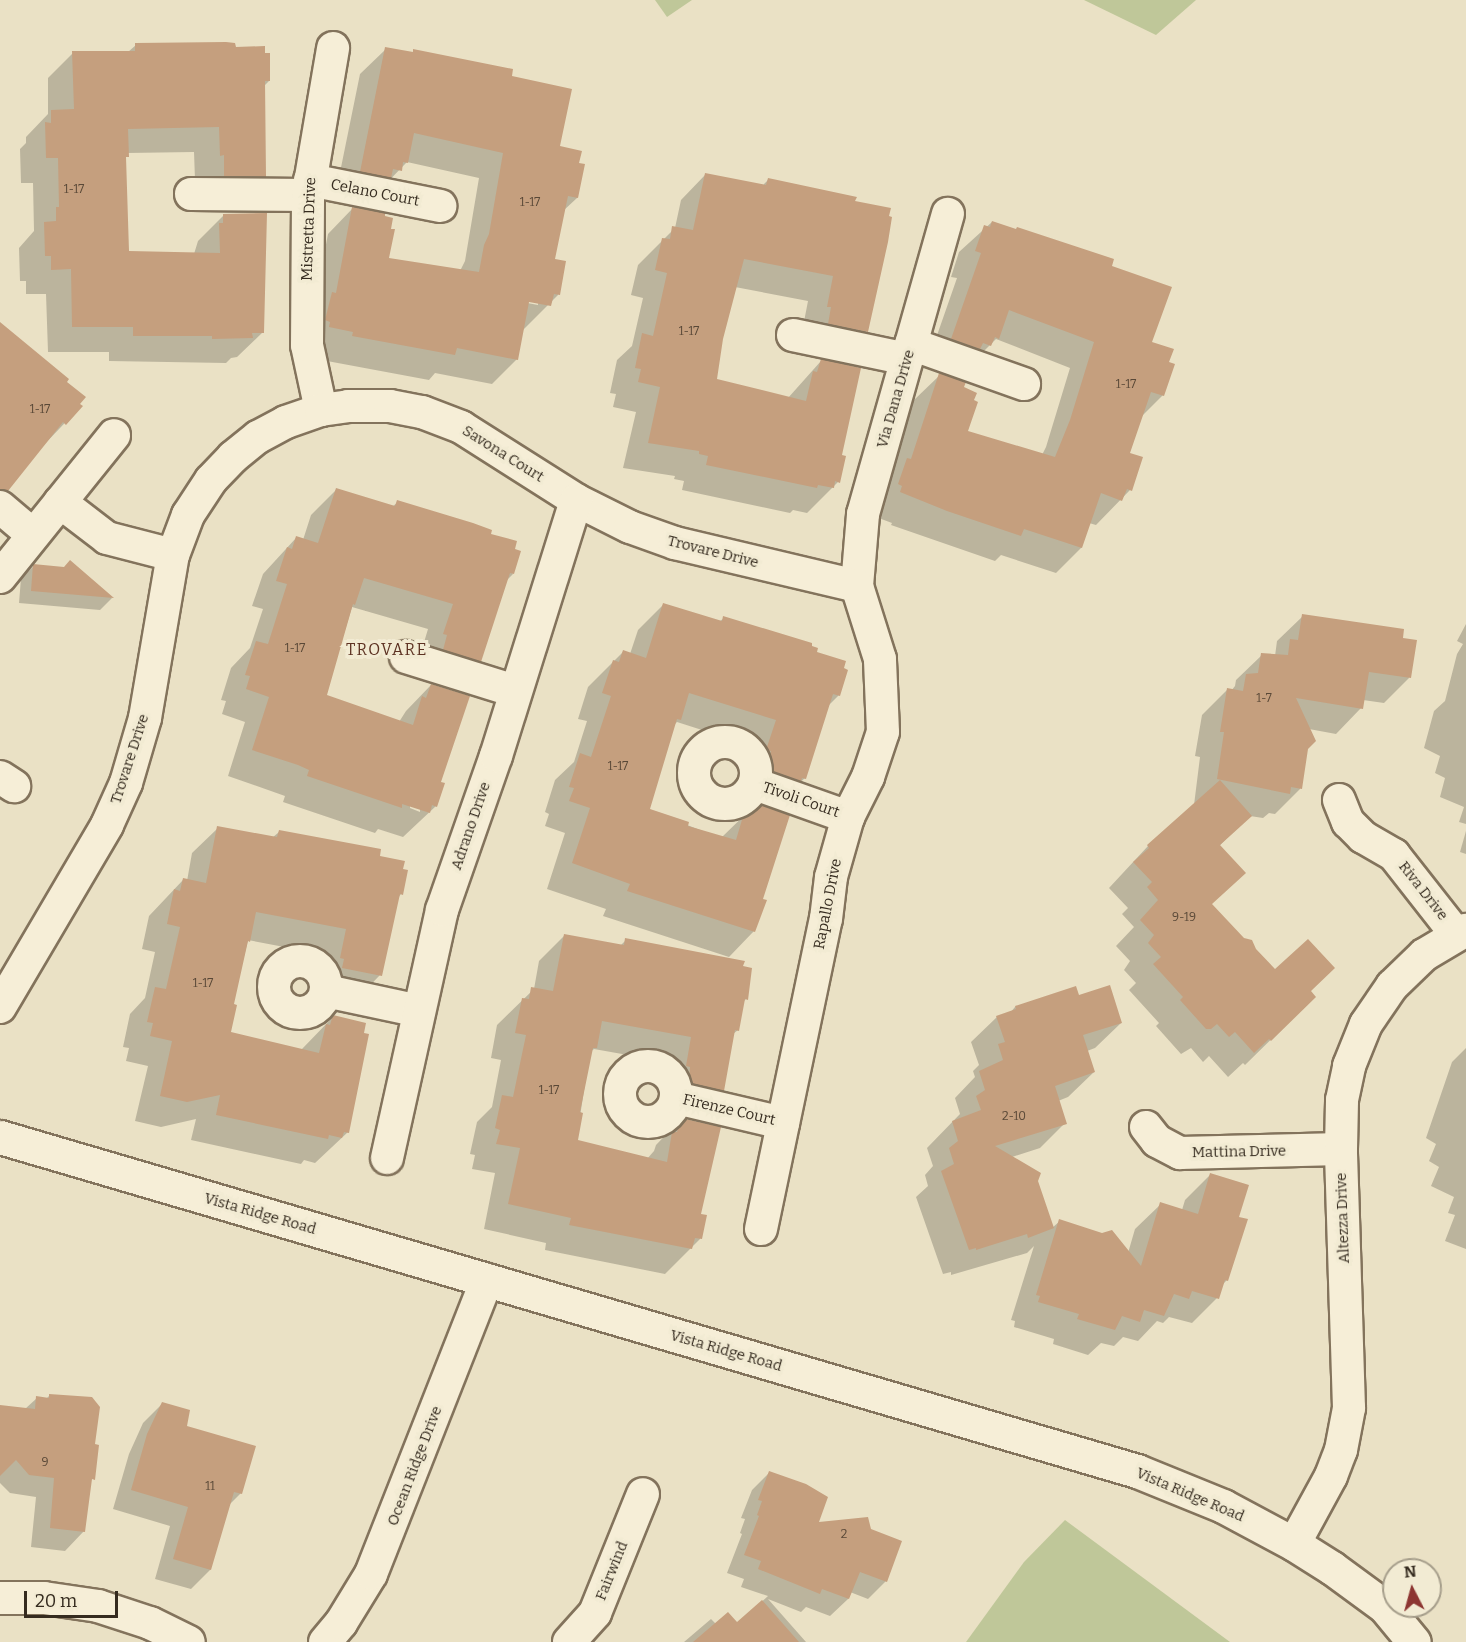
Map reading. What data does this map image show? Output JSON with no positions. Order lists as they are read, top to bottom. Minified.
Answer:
{"streets":{"street":["Celano Court","Mistretta Drive","Via Dana Drive","Savona Court","Trovare Drive","Tivoli Court","Adrano Drive","Riva Drive","Rapallo Drive","Firenze Court","Mattina Drive","Vista Ridge Road","Altezza Drive","Ocean Ridge Drive","Fairwind"]},"crossings":[["Celano Court","Mistretta Drive"],["Mistretta Drive","Savona Court"],["Via Dana Drive","Trovare Drive"],["Via Dana Drive","Rapallo Drive"],["Savona Court","Trovare Drive"],["Savona Court","Adrano Drive"],["Trovare Drive","Adrano Drive"],["Trovare Drive","Rapallo Drive"],["Tivoli Court","Rapallo Drive"],["Riva Drive","Altezza Drive"],["Rapallo Drive","Firenze Court"],["Mattina Drive","Altezza Drive"],["Vista Ridge Road","Altezza Drive"],["Vista Ridge Road","Ocean Ridge Drive"]],"districts":["TROVARE"],"house_numbers":["1-17","1-17","1-17","1-17","1-17","1-17","1-7","1-17","9-19","1-17","1-17","2-10","9","11","2"],"scale_bar":"20 m","north":"top"}
